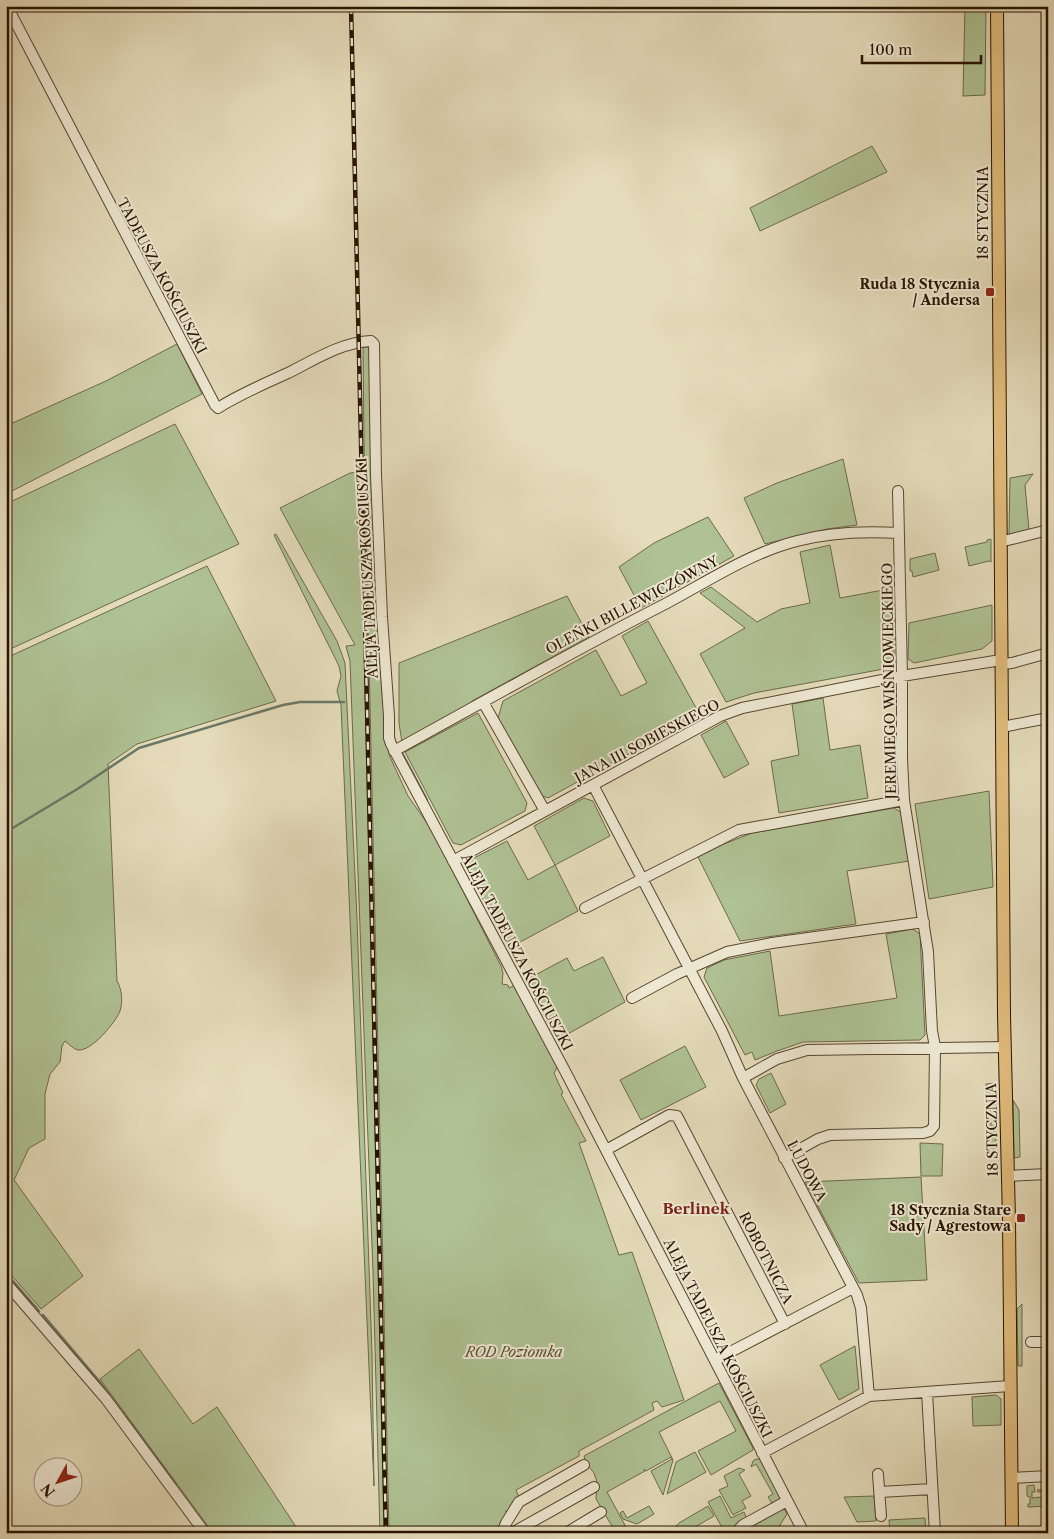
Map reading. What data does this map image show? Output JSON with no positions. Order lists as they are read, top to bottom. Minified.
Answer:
{"streets":{"main road":["18 STYCZNIA"],"street":["TADEUSZA KOŚCIUSZKI","ALEJA TADEUSZA KOŚCIUSZKI","OLEŃKI BILLEWICZÓWNY","JEREMIEGO WIŚNIOWIECKIEGO","JANA III SOBIESKIEGO","LUDOWA","ROBOTNICZA"]},"crossings":[["18 STYCZNIA","JANA III SOBIESKIEGO"],["TADEUSZA KOŚCIUSZKI","ALEJA TADEUSZA KOŚCIUSZKI"],["ALEJA TADEUSZA KOŚCIUSZKI","OLEŃKI BILLEWICZÓWNY"],["ALEJA TADEUSZA KOŚCIUSZKI","JANA III SOBIESKIEGO"],["ALEJA TADEUSZA KOŚCIUSZKI","ROBOTNICZA"],["OLEŃKI BILLEWICZÓWNY","JEREMIEGO WIŚNIOWIECKIEGO"],["JEREMIEGO WIŚNIOWIECKIEGO","JANA III SOBIESKIEGO"],["JEREMIEGO WIŚNIOWIECKIEGO","LUDOWA"],["JANA III SOBIESKIEGO","LUDOWA"]],"districts":["Berlinek"],"parks":["ROD Poziomka"],"places":{"transit":["Ruda 18 Stycznia / Andersa","18 Stycznia Stare Sady / Agrestowa"]},"scale_bar":"100 m","north":"bottom left"}
